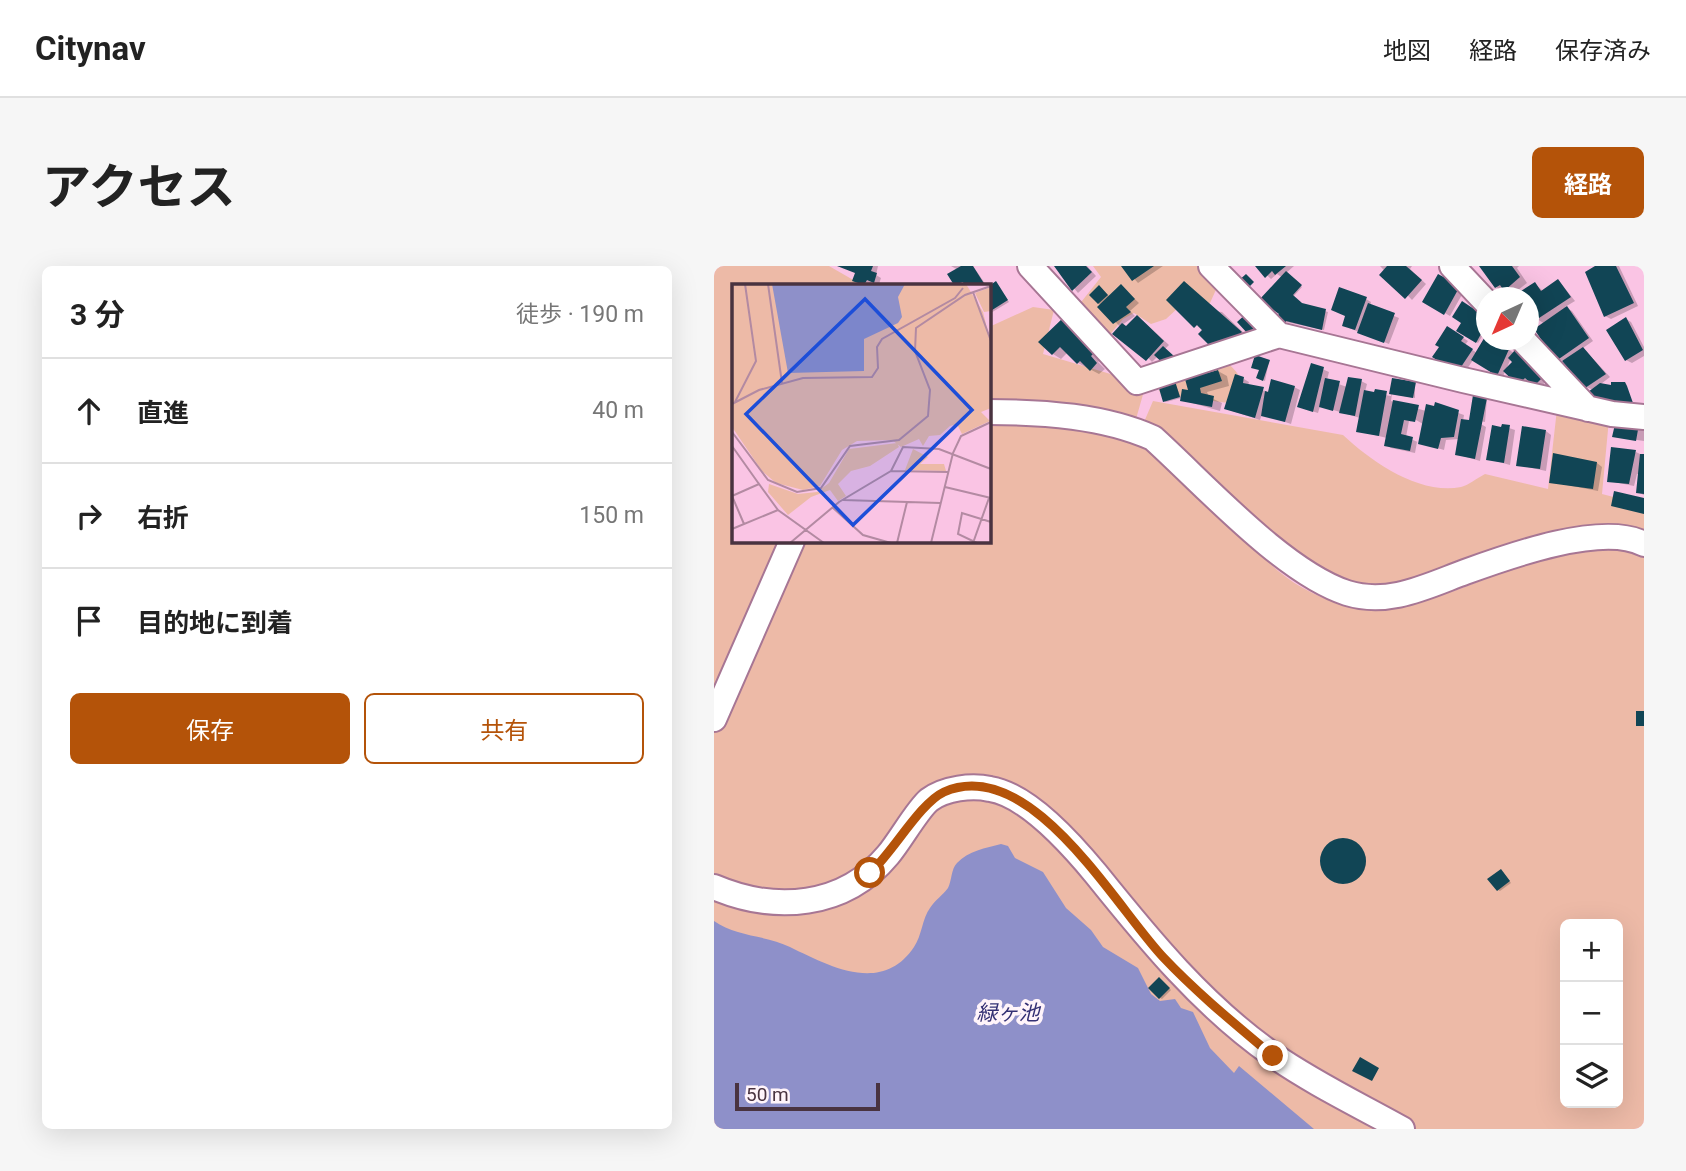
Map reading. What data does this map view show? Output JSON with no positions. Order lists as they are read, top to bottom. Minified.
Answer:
{"water":["緑ヶ池"],"scale_bar":"50 m","north":"bottom left","page":{"header":"Citynav","nav":["地図","経路","保存済み"],"title":"アクセス","buttons":["経路",["保存","共有"]],"heading":["3 分","徒歩 · 190 m"],"list":[["直進","40 m"],["右折","150 m"],"目的地に到着"],"map_buttons":["+","−"],"scale":"50 m"}}
